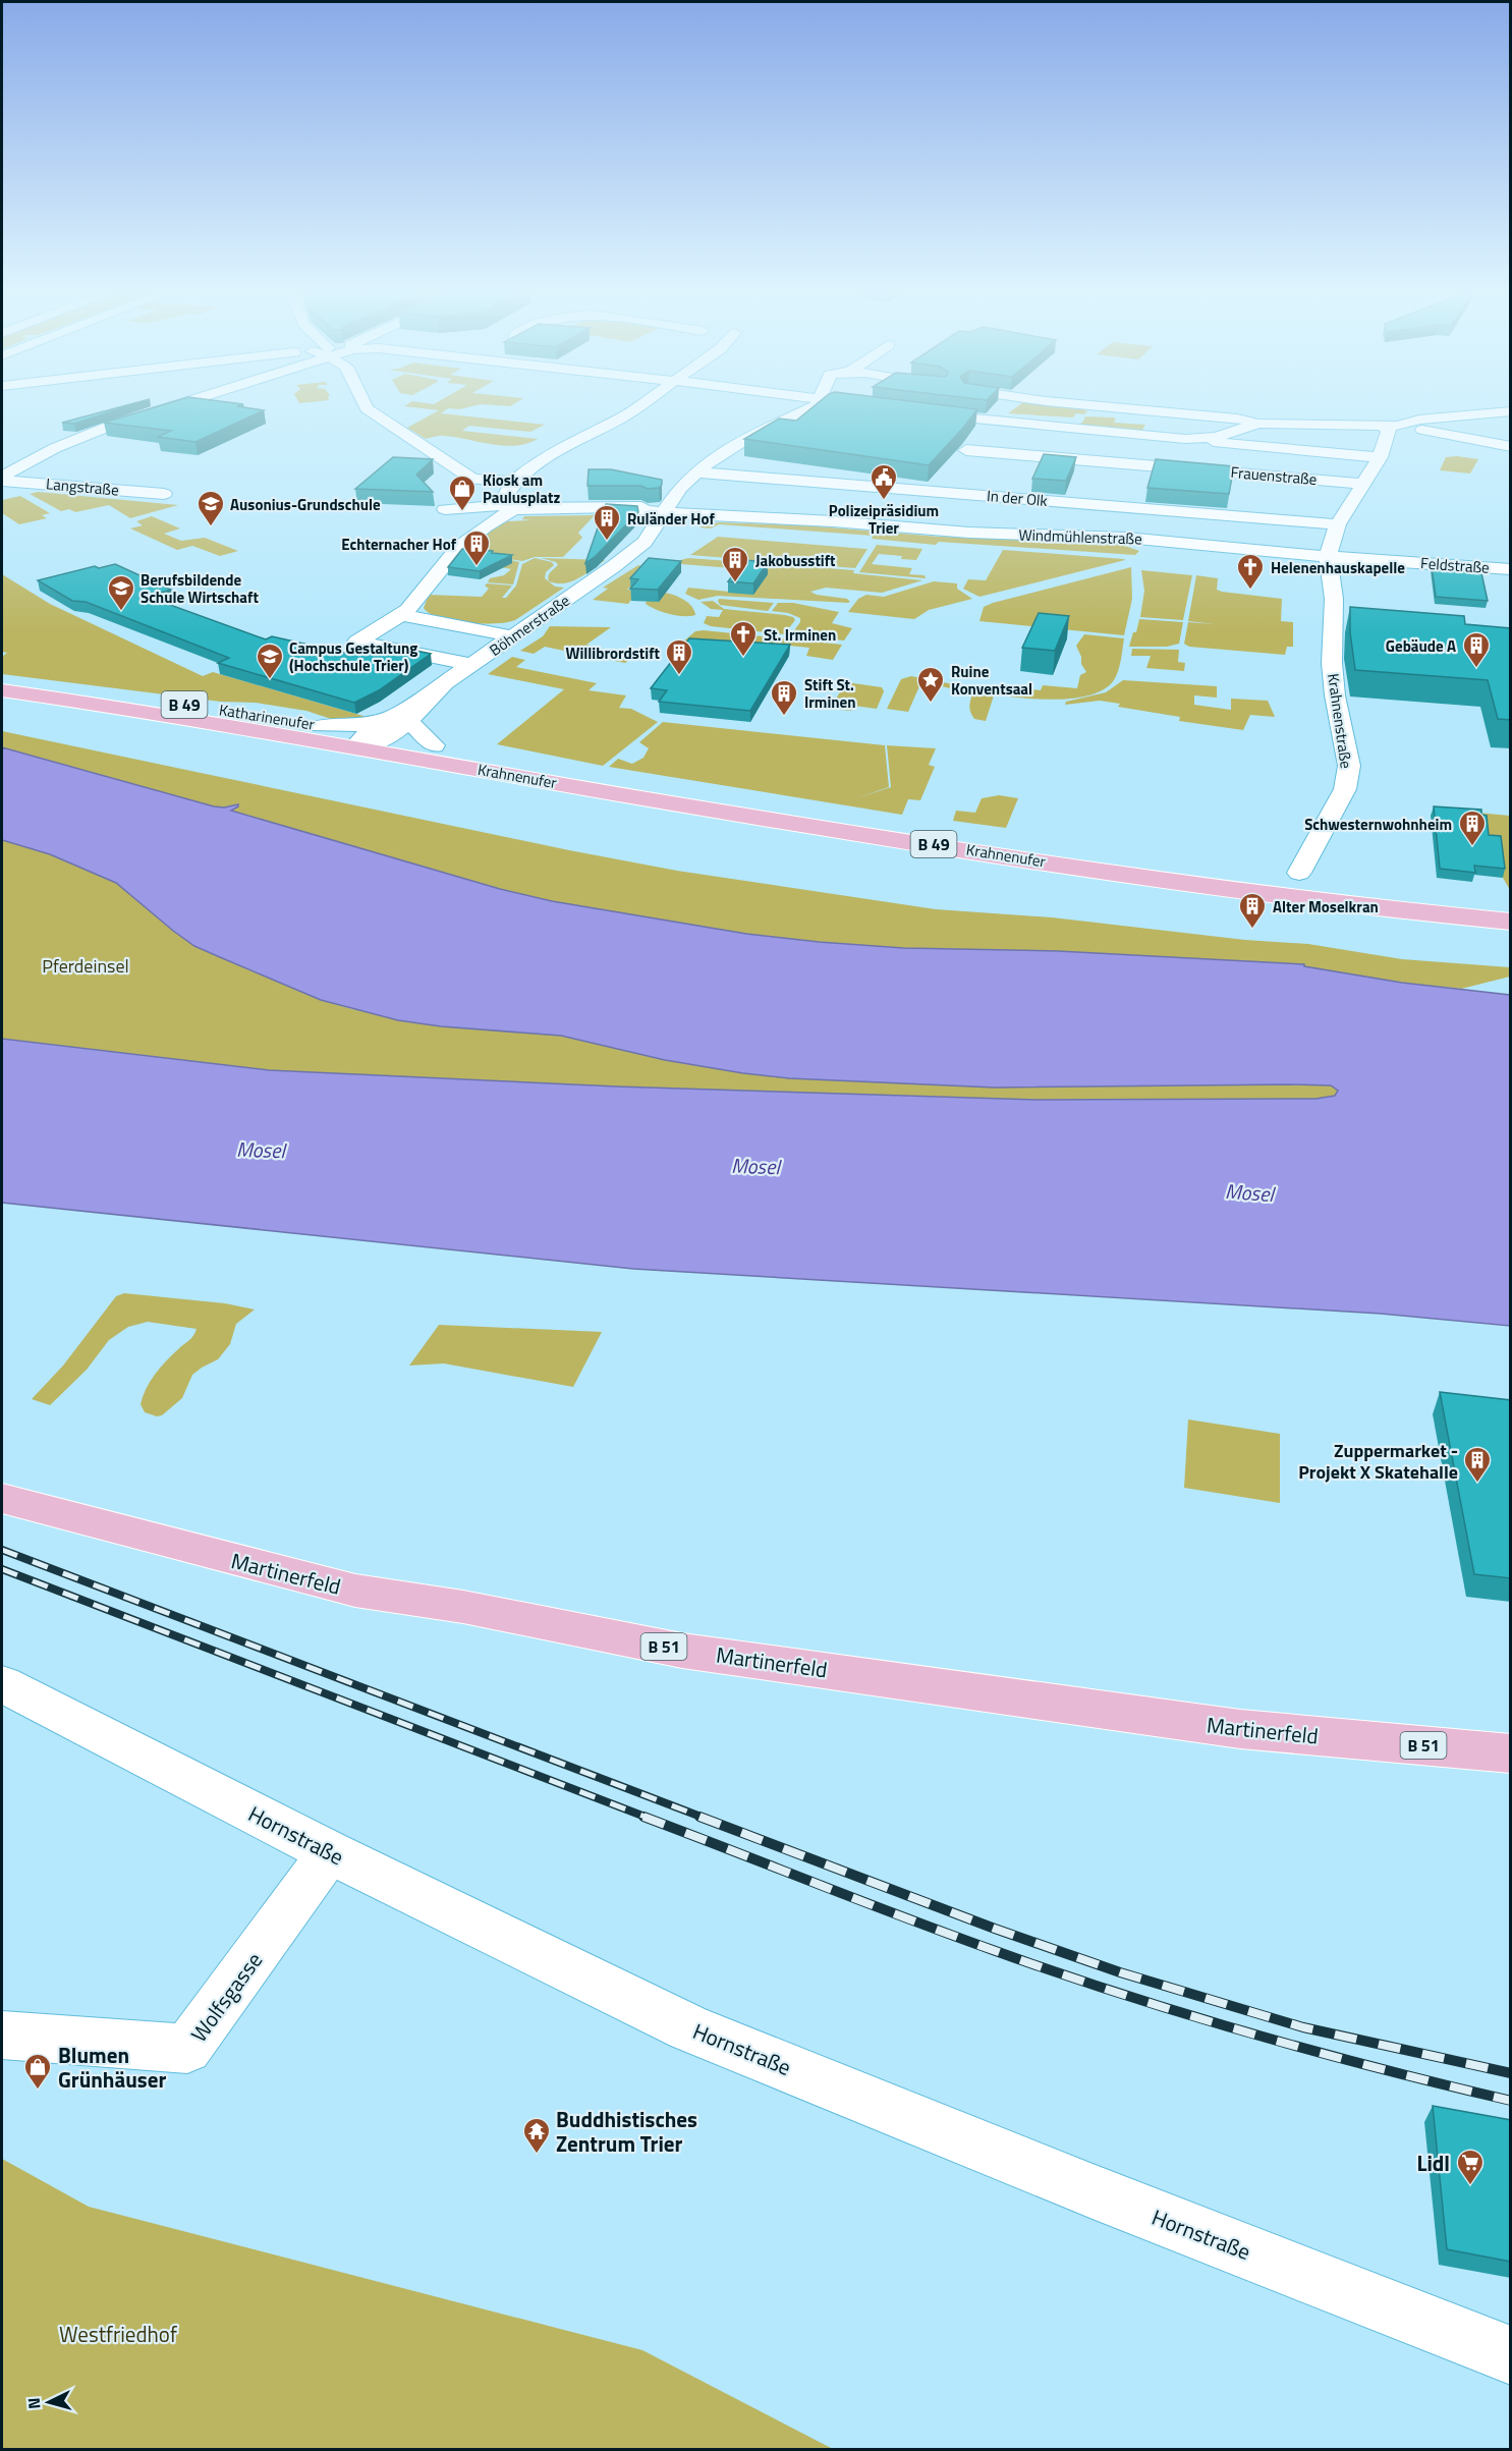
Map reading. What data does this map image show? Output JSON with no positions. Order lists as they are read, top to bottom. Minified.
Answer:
{"streets":{"main road":["B 49","Katharinenufer","Krahnenufer","Martinerfeld","B 51"],"street":["Frauenstraße","Langstraße","In der Olk","Windmühlenstraße","Feldstraße","Böhmerstraße","Krahnenstraße","Hornstraße","Wolfsgasse"]},"crossings":[["In der Olk","Böhmerstraße"],["Windmühlenstraße","Feldstraße"],["Windmühlenstraße","Böhmerstraße"],["Windmühlenstraße","Krahnenstraße"],["Feldstraße","Krahnenstraße"],["Böhmerstraße","Katharinenufer"],["Böhmerstraße","Krahnenufer"],["Katharinenufer","Krahnenufer"],["Hornstraße","Wolfsgasse"]],"water":["Mosel"],"parks":["Pferdeinsel","Westfriedhof"],"places":{"public building":["Polizeipräsidium Trier"],"shop":["Kiosk am Paulusplatz","Blumen Grünhäuser"],"school or university":["Ausonius-Grundschule","Berufsbildende Schule Wirtschaft","Campus Gestaltung (Hochschule Trier)"],"building":["Ruländer Hof","Echternacher Hof","Jakobusstift","Gebäude A","Willibrordstift","Stift St. Irminen","Schwesternwohnheim","Alter Moselkran","Zuppermarket - Projekt X Skatehalle"],"church":["Helenenhauskapelle","St. Irminen"],"place":["Ruine Konventsaal"],"temple":["Buddhistisches Zentrum Trier"],"supermarket":["Lidl"]},"north":"left"}
